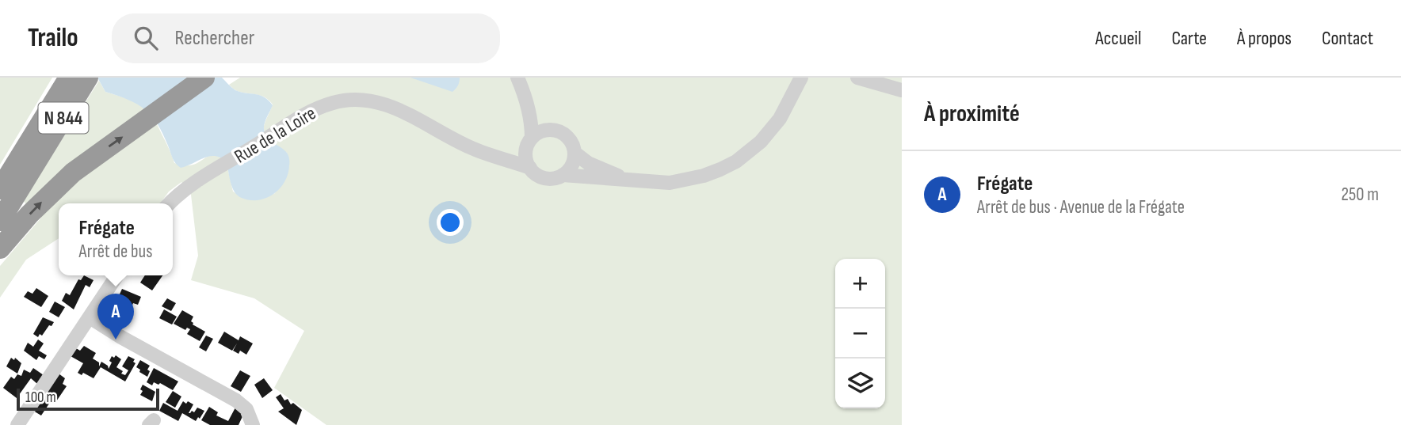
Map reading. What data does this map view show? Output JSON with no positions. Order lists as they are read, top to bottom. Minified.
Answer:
{"streets":{"highway":["N 844"],"street":["Rue de la Loire"]},"scale_bar":"100 m","page":{"header":"Trailo","search":"Rechercher","nav":["Accueil","Carte","À propos","Contact"],"heading":"À proximité","list":[{"mark":"A","name":"Frégate","note":"Arrêt de bus · Avenue de la Frégate","value":"250 m"}],"popup":["Frégate","Arrêt de bus"],"map_buttons":["+","−"],"pins":"A","scale":"100 m"}}
